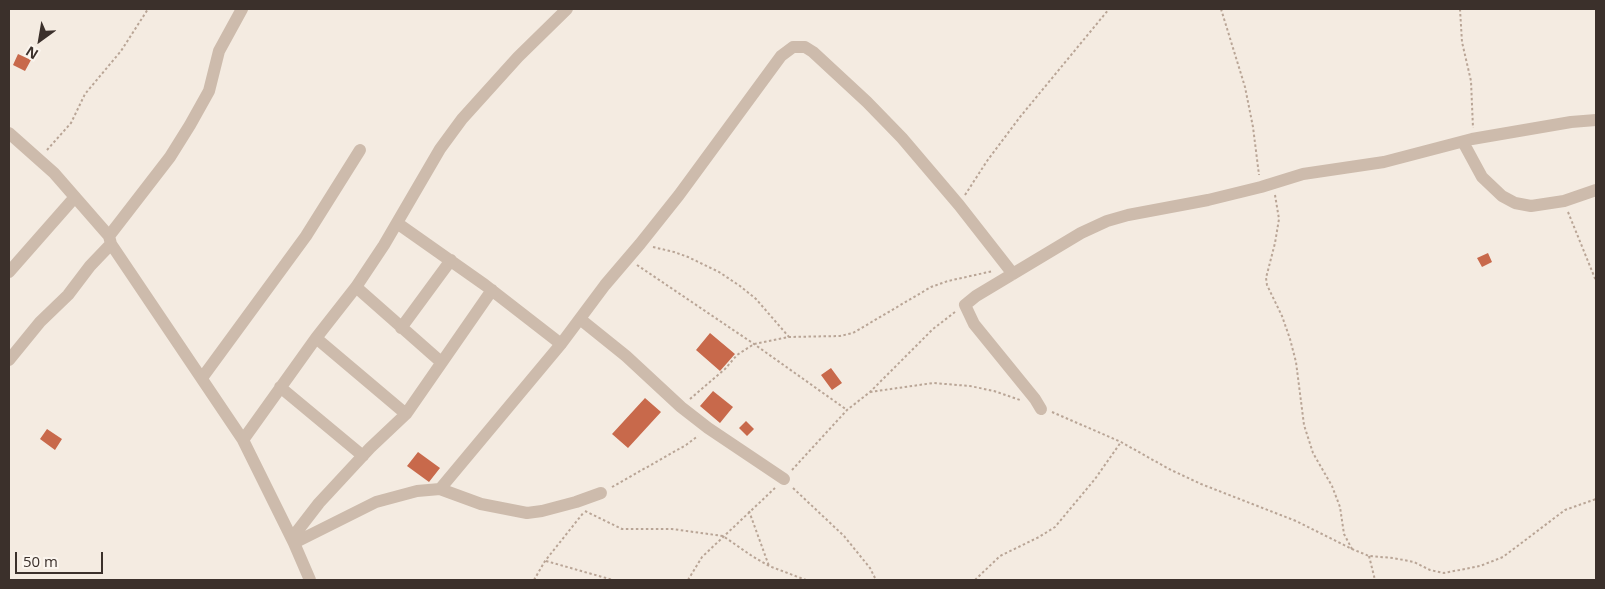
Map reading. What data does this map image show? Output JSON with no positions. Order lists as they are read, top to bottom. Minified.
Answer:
{"scale_bar":"50 m","north":"bottom left"}
